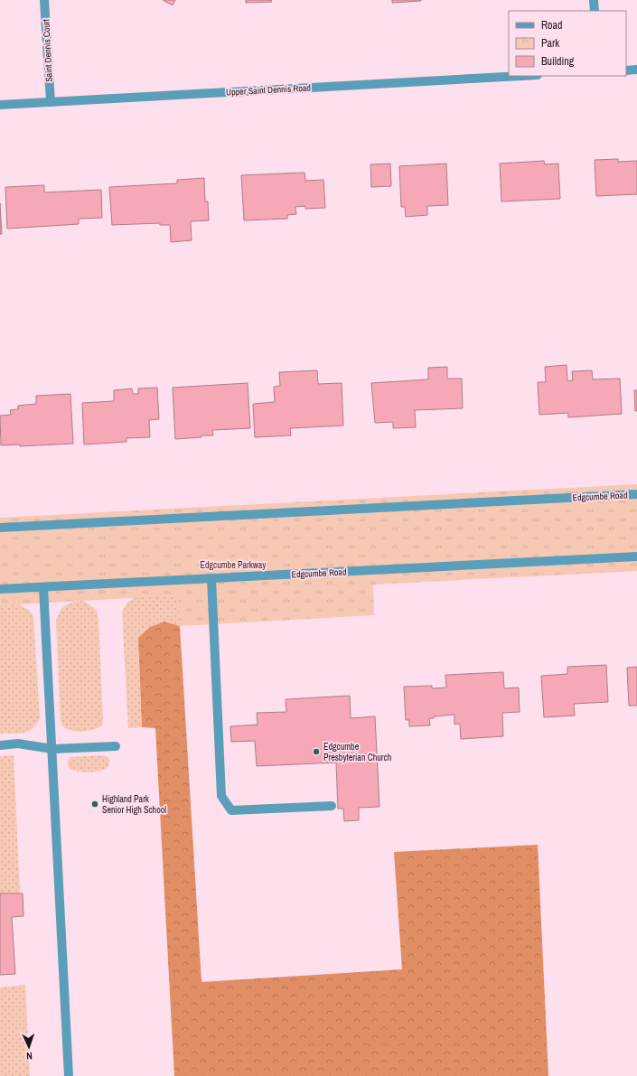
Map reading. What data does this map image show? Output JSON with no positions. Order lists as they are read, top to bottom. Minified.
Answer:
{"streets":{"street":["Saint Dennis Court","Upper Saint Dennis Road","Edgcumbe Road"]},"crossings":[["Saint Dennis Court","Upper Saint Dennis Road"]],"parks":["Edgcumbe Parkway"],"places":["Edgcumbe Presbyterian Church","Highland Park Senior High School"],"legend":["Road","Park","Building"],"north":"bottom"}
